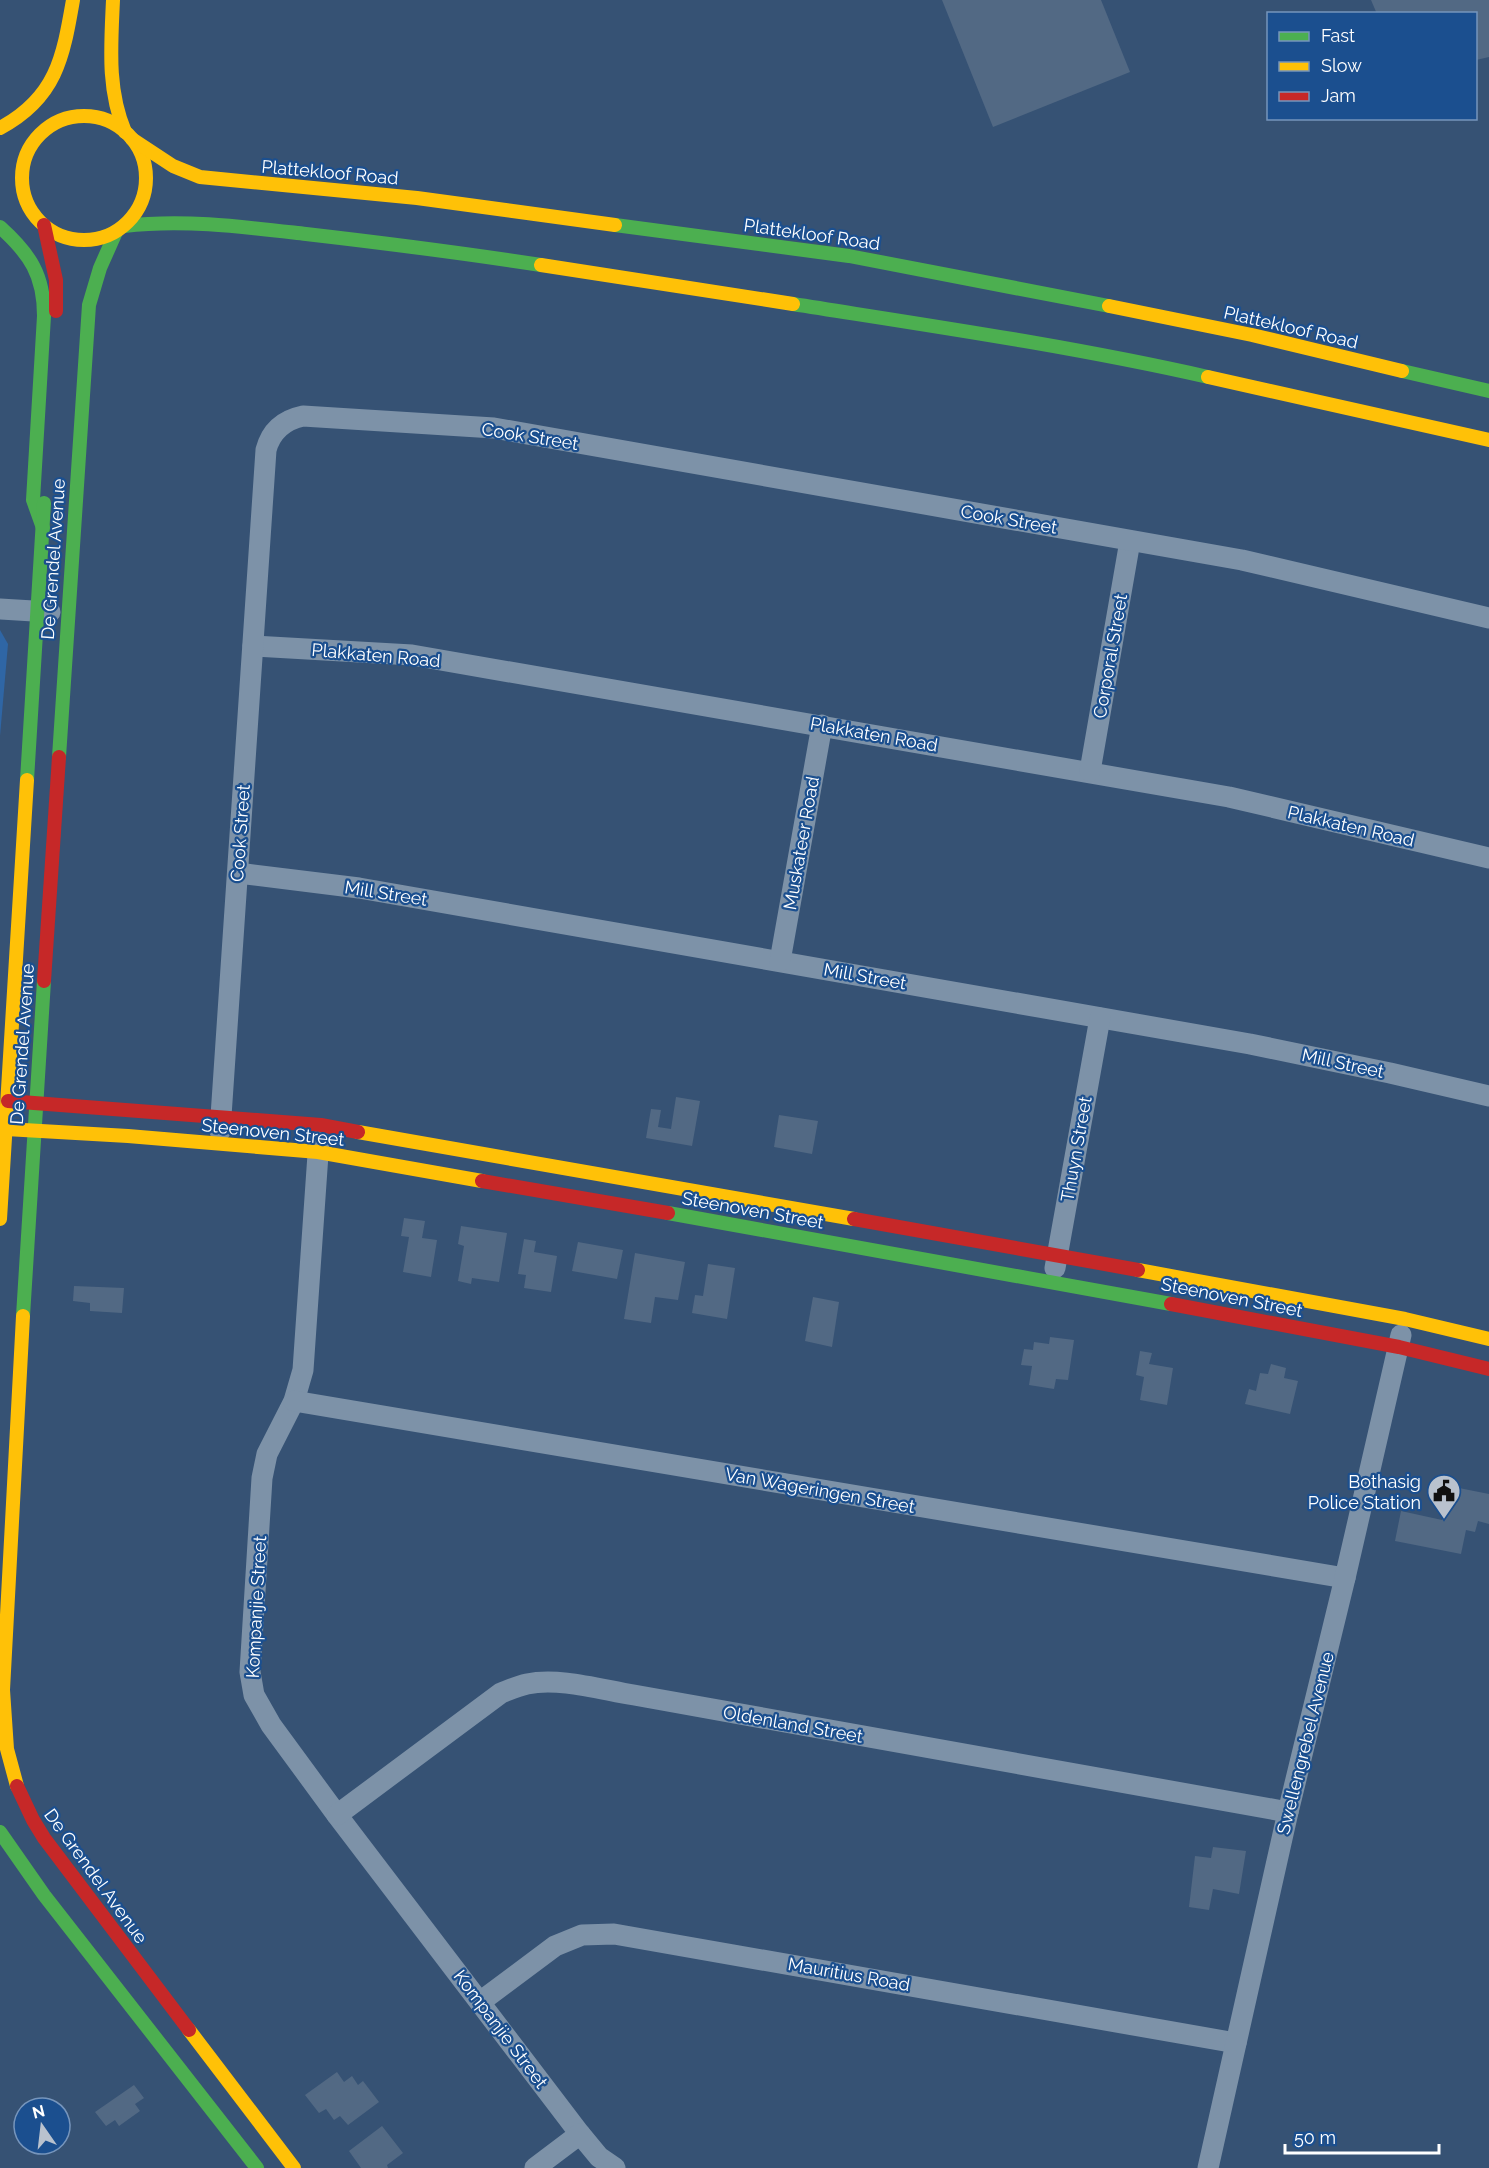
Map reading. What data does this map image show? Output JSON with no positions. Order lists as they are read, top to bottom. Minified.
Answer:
{"streets":{"street":["Plattekloof Road","Cook Street","De Grendel Avenue","Plakkaten Road","Corporal Street","Muskateer Road","Mill Street","Steenoven Street","Thuyn Street","Van Wageringen Street","Kompanjie Street","Oldenland Street","Swellengrebel Avenue","Mauritius Road"]},"crossings":[["Plattekloof Road","De Grendel Avenue"],["Cook Street","Plakkaten Road"],["Cook Street","Corporal Street"],["Cook Street","Mill Street"],["Cook Street","Steenoven Street"],["De Grendel Avenue","Steenoven Street"],["Plakkaten Road","Corporal Street"],["Plakkaten Road","Muskateer Road"],["Muskateer Road","Mill Street"],["Mill Street","Thuyn Street"],["Steenoven Street","Thuyn Street"],["Steenoven Street","Kompanjie Street"],["Steenoven Street","Swellengrebel Avenue"],["Van Wageringen Street","Kompanjie Street"],["Van Wageringen Street","Swellengrebel Avenue"],["Kompanjie Street","Oldenland Street"],["Kompanjie Street","Mauritius Road"],["Oldenland Street","Swellengrebel Avenue"],["Swellengrebel Avenue","Mauritius Road"]],"places":{"public building":["Bothasig Police Station"]},"legend":["Fast","Slow","Jam"],"scale_bar":"50 m","north":"top"}
